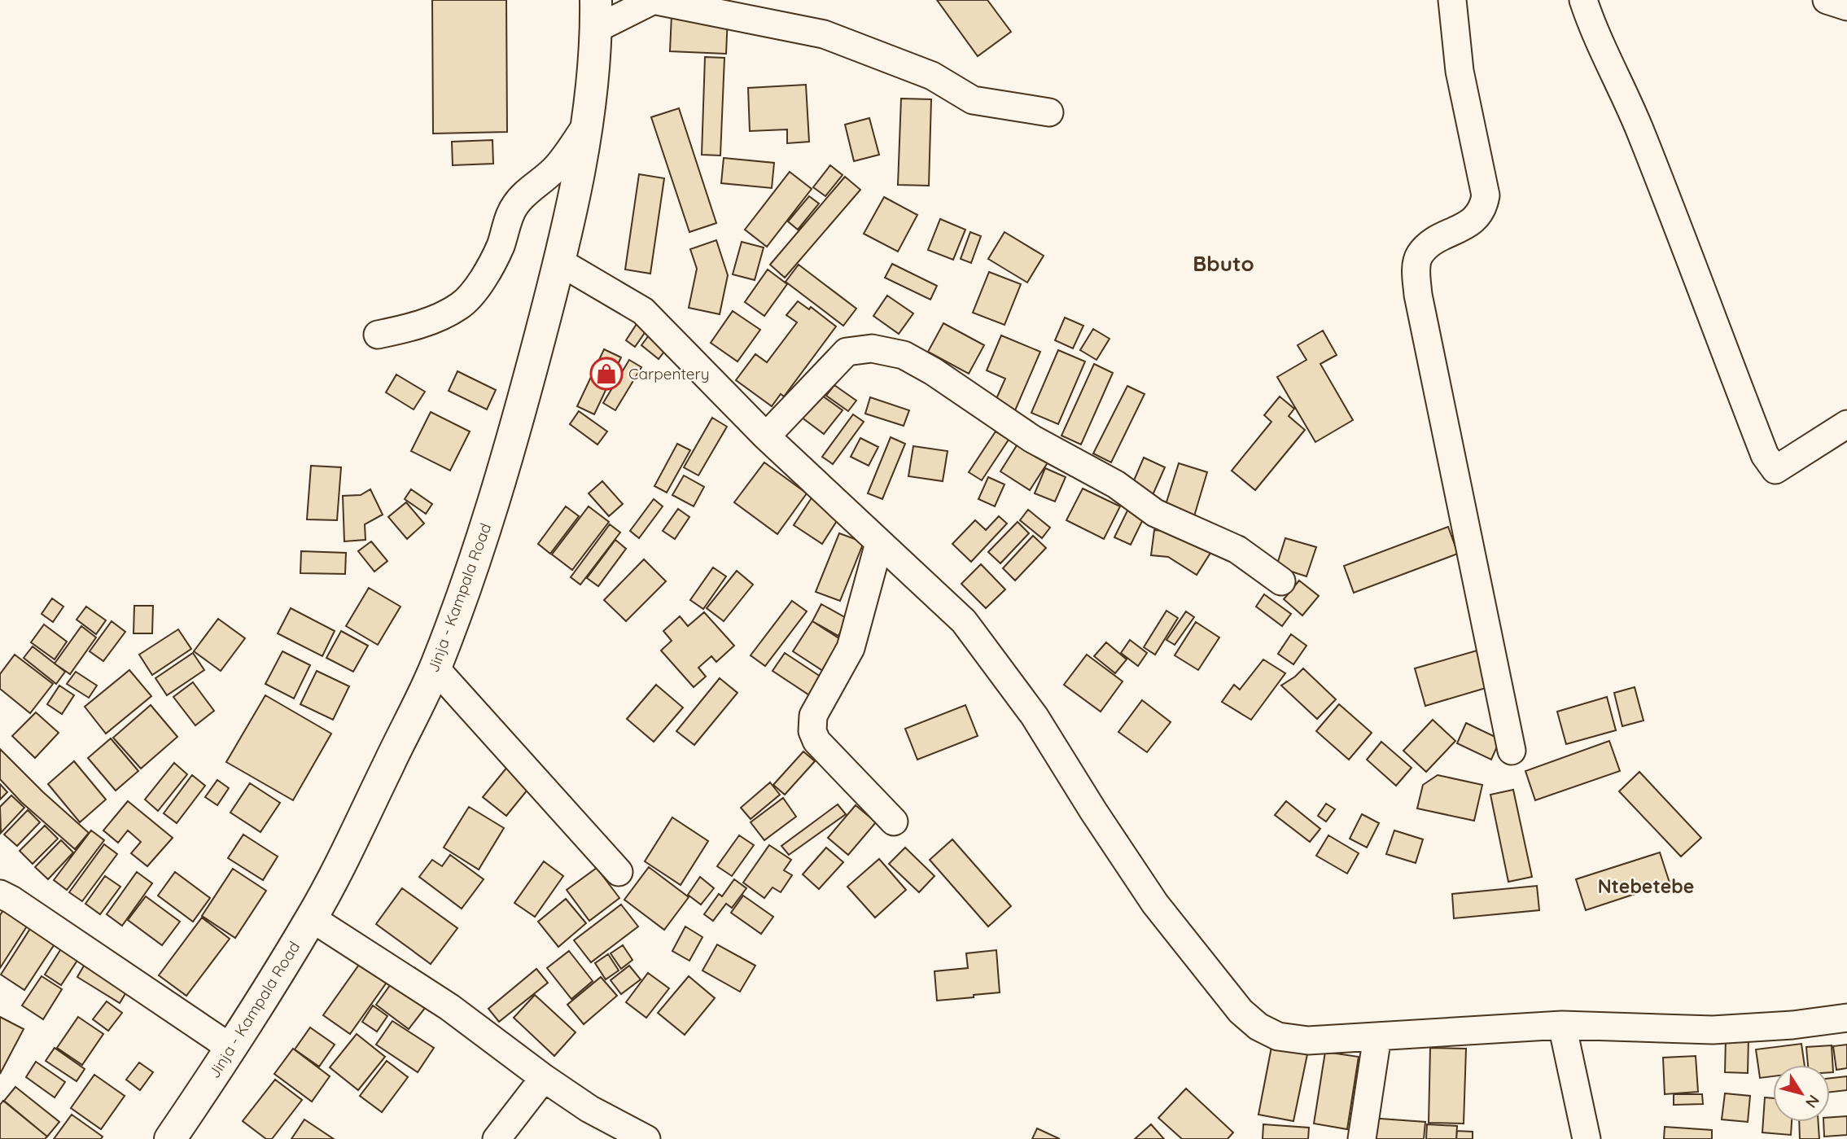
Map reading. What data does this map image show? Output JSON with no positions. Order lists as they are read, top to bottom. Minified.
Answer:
{"streets":{"highway":["Jinja - Kampala Road"]},"districts":["Bbuto","Ntebetebe"],"places":{"shop":["Carpentery"]},"north":"bottom right"}
